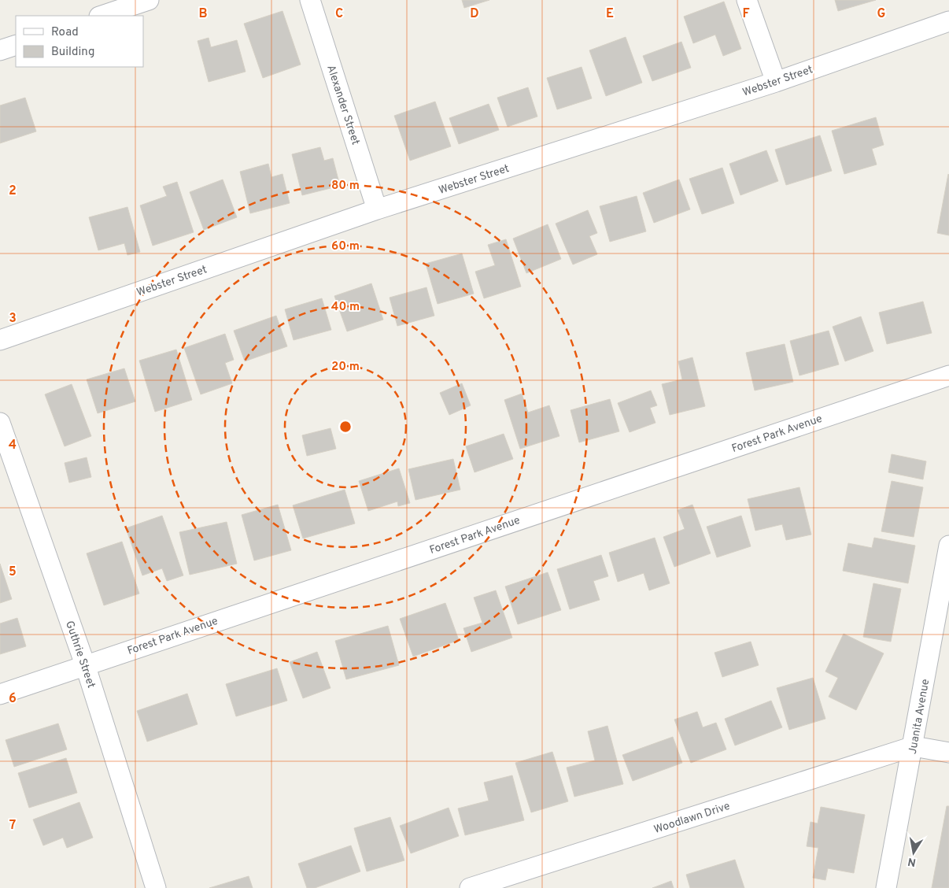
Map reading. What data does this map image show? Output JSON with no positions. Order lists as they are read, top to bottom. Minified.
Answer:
{"streets":{"street":["Webster Street","Alexander Street","Forest Park Avenue","Guthrie Street","Juanita Avenue","Woodlawn Drive"]},"crossings":[["Webster Street","Alexander Street"],["Forest Park Avenue","Guthrie Street"],["Juanita Avenue","Woodlawn Drive"]],"legend":["Road","Building"],"north":"bottom","grid":{"columns":["B","C","D","E","F","G"],"rows":["2","3","4","5","6","7"]},"rings":["80 m","60 m","40 m","20 m"]}
